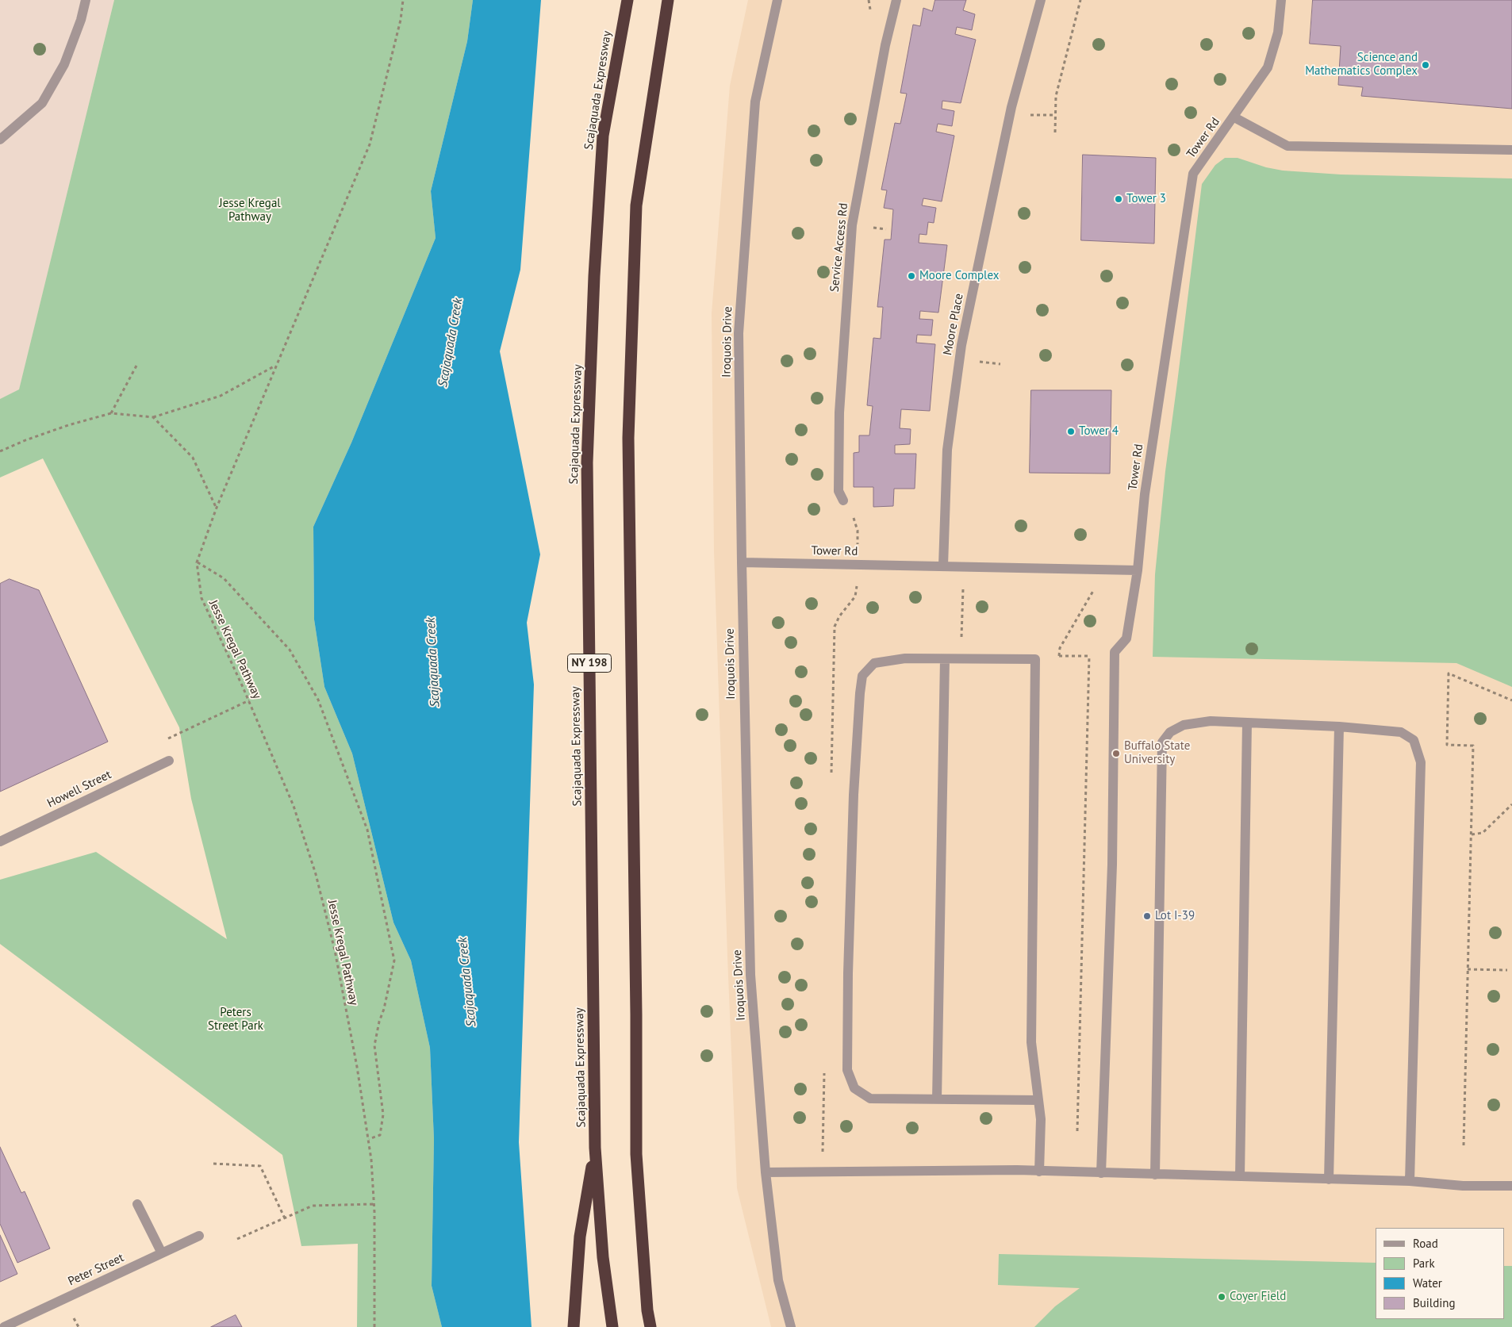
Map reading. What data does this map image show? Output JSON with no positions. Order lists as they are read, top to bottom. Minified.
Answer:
{"streets":{"highway":["Scajaquada Expressway","NY 198"],"street":["Tower Rd","Service Access Rd","Moore Place","Iroquois Drive","Howell Street","Peter Street"],"path":["Jesse Kregal Pathway"]},"crossings":[["Tower Rd","Moore Place"],["Tower Rd","Iroquois Drive"]],"water":["Scajaquada Creek"],"parks":["Jesse Kregal Pathway","Peters Street Park"],"places":["Science and Mathematics Complex","Tower 3","Moore Complex","Tower 4","Buffalo State University","Lot I-39","Coyer Field"],"legend":["Road","Park","Water","Building"]}
